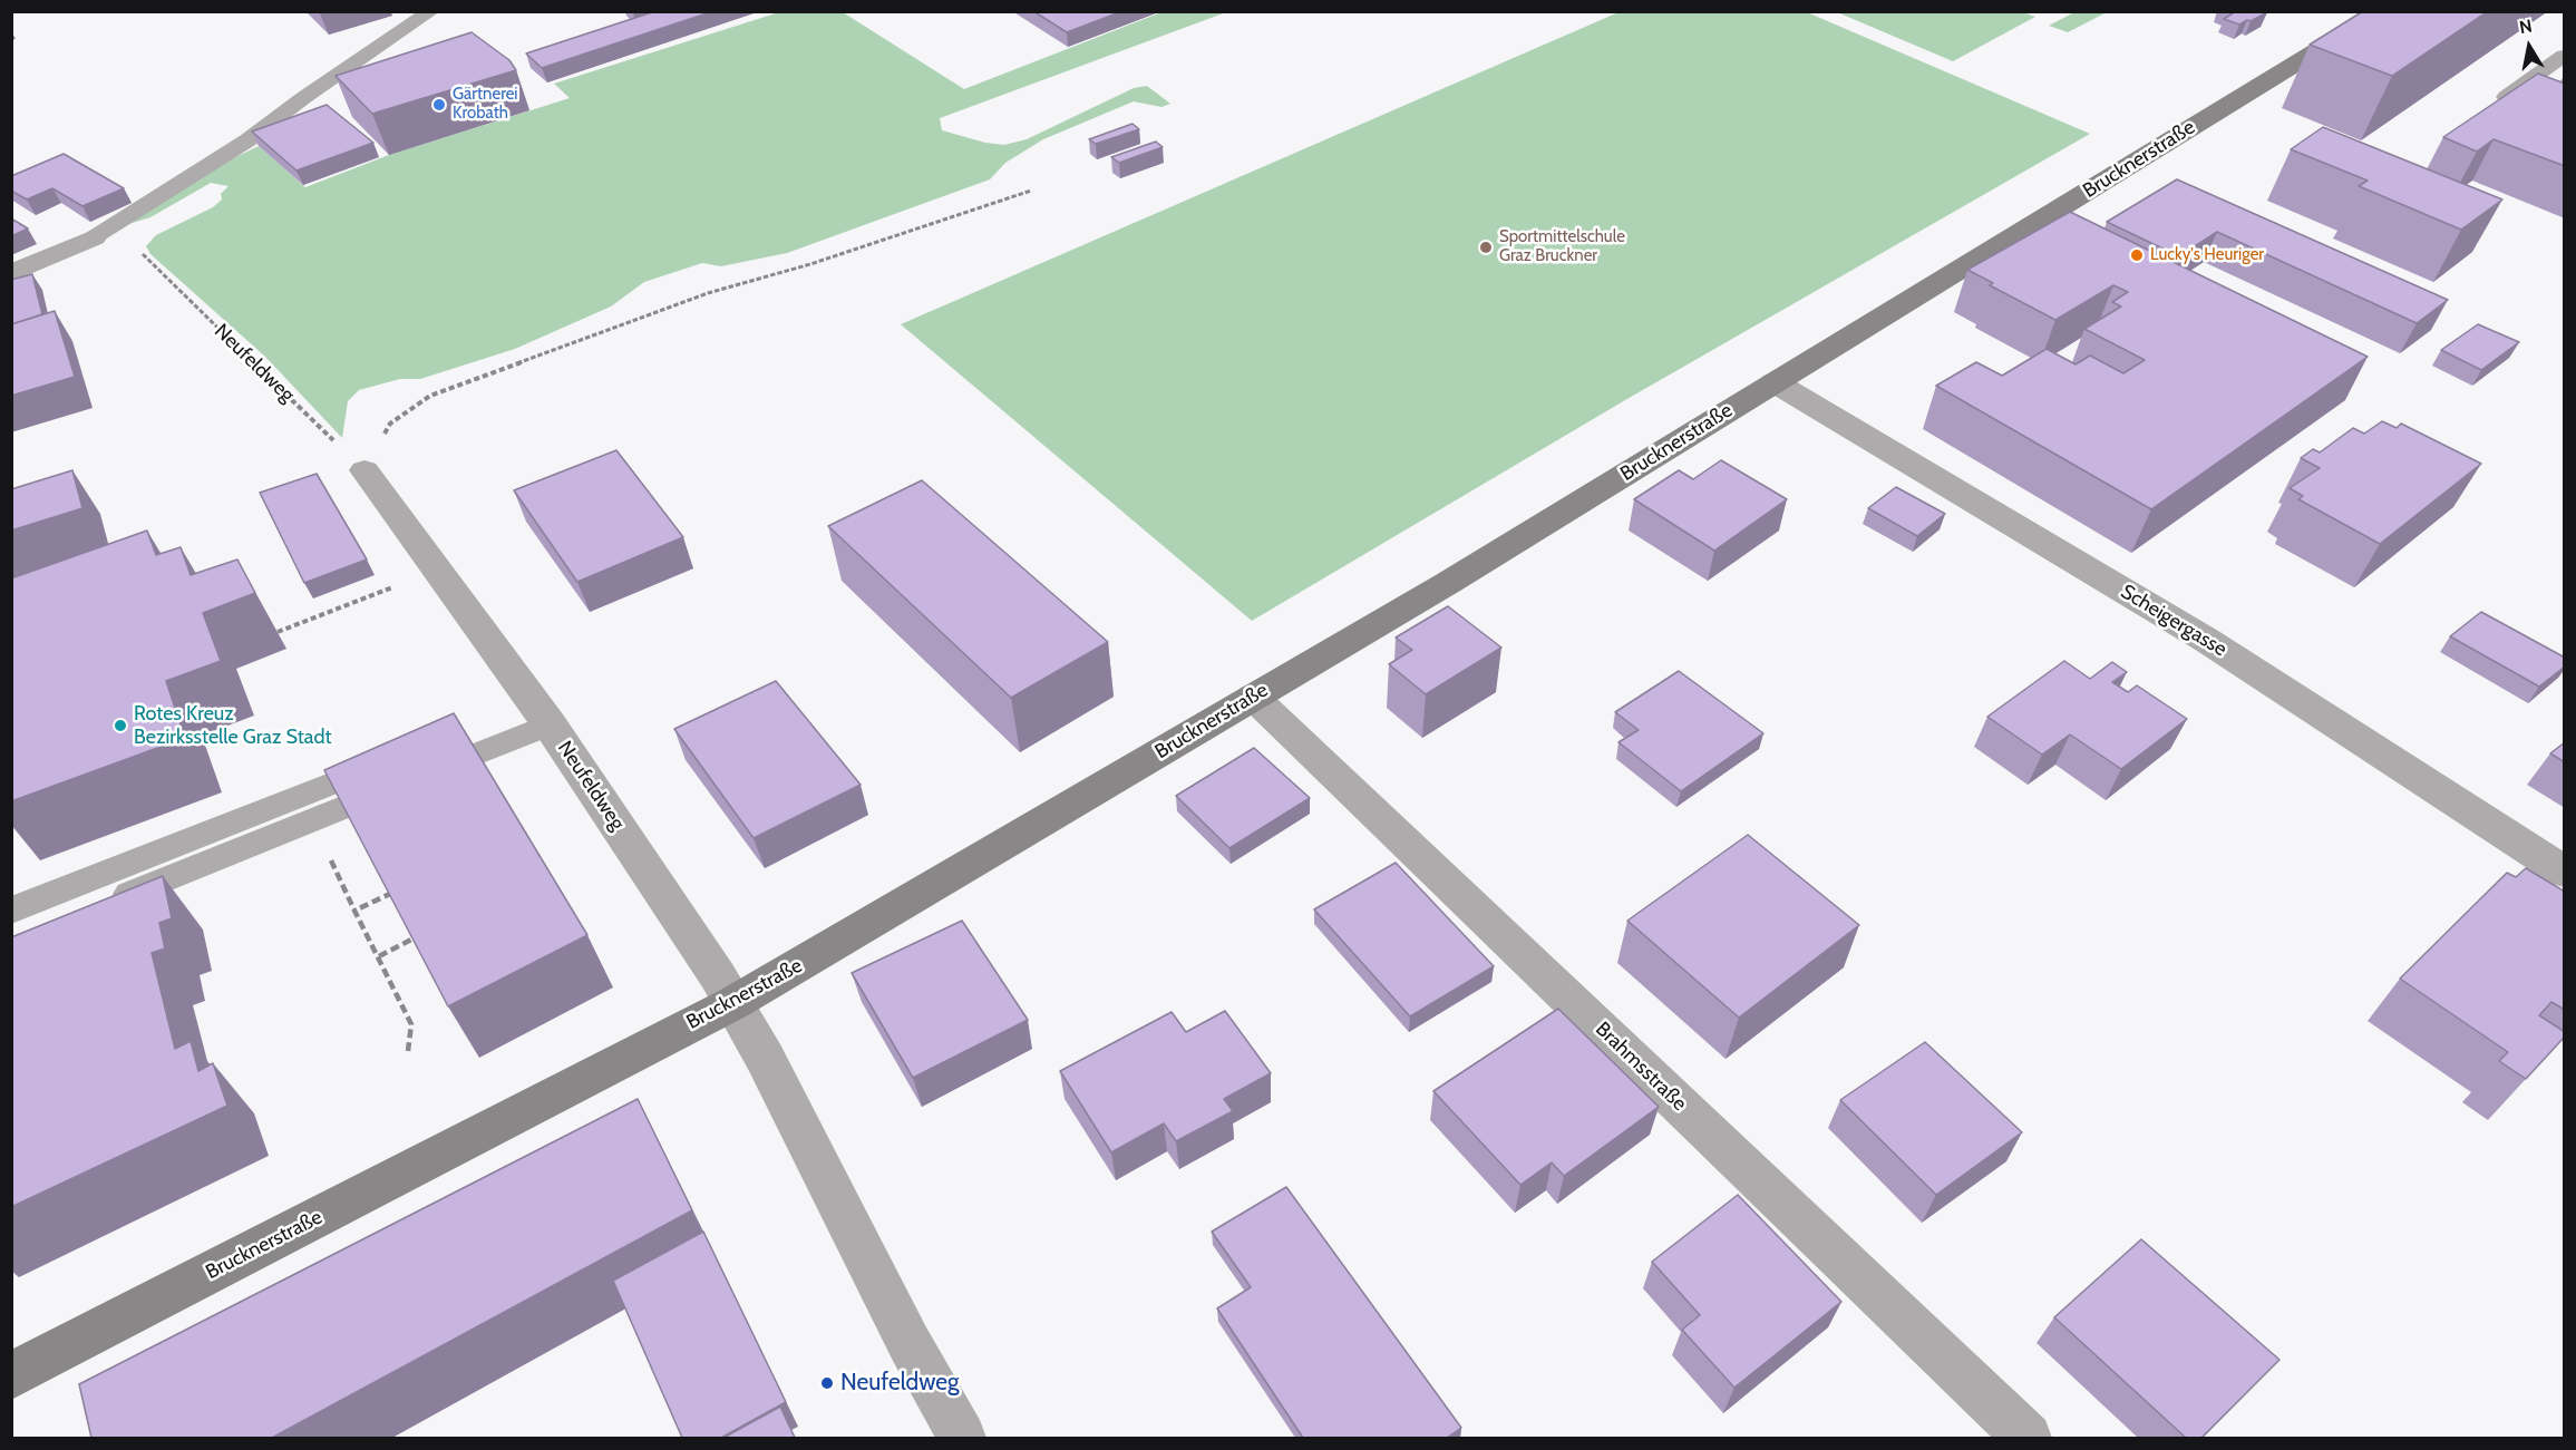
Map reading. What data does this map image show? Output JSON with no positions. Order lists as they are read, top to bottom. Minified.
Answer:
{"streets":{"main road":["Brucknerstraße"],"street":["Neufeldweg","Scheigergasse","Brahmsstraße"]},"crossings":[["Brucknerstraße","Neufeldweg"],["Brucknerstraße","Scheigergasse"],["Brucknerstraße","Brahmsstraße"]],"places":["Gärtnerei Krobath","Sportmittelschule Graz Bruckner","Lucky's Heuriger","Rotes Kreuz Bezirksstelle Graz Stadt","Neufeldweg"],"north":"top"}
